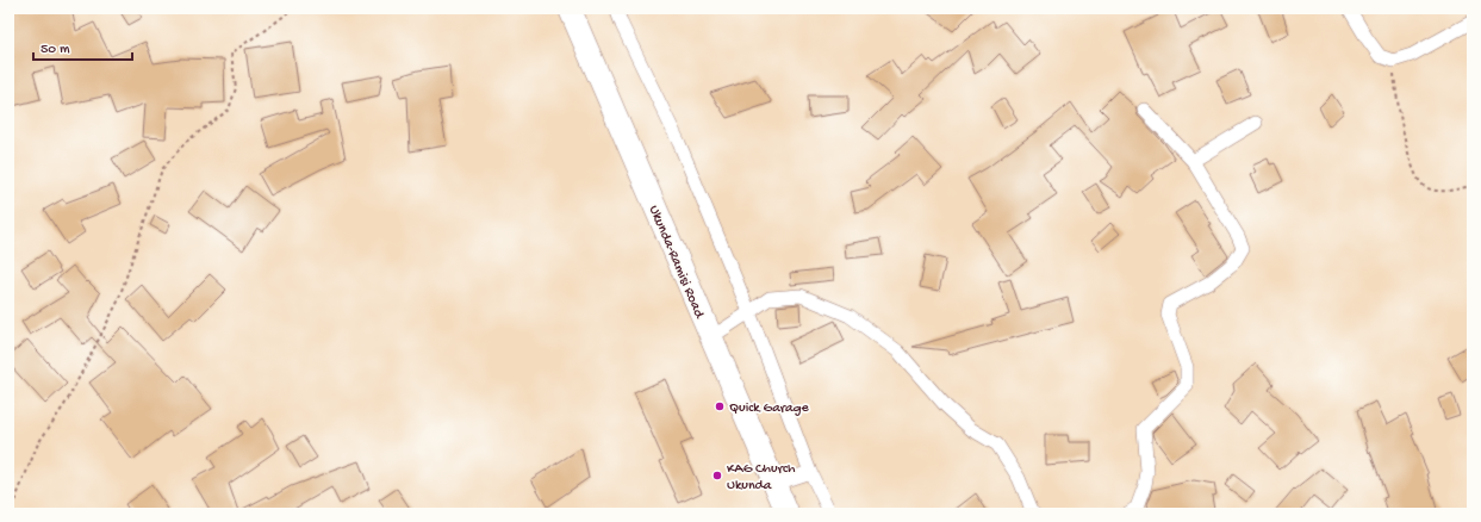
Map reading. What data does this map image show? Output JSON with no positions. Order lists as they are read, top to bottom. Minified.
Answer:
{"streets":{"highway":["Ukunda-Ramisi Road"]},"places":["Quick Garage","KAG Church Ukunda"],"scale_bar":"50 m"}
